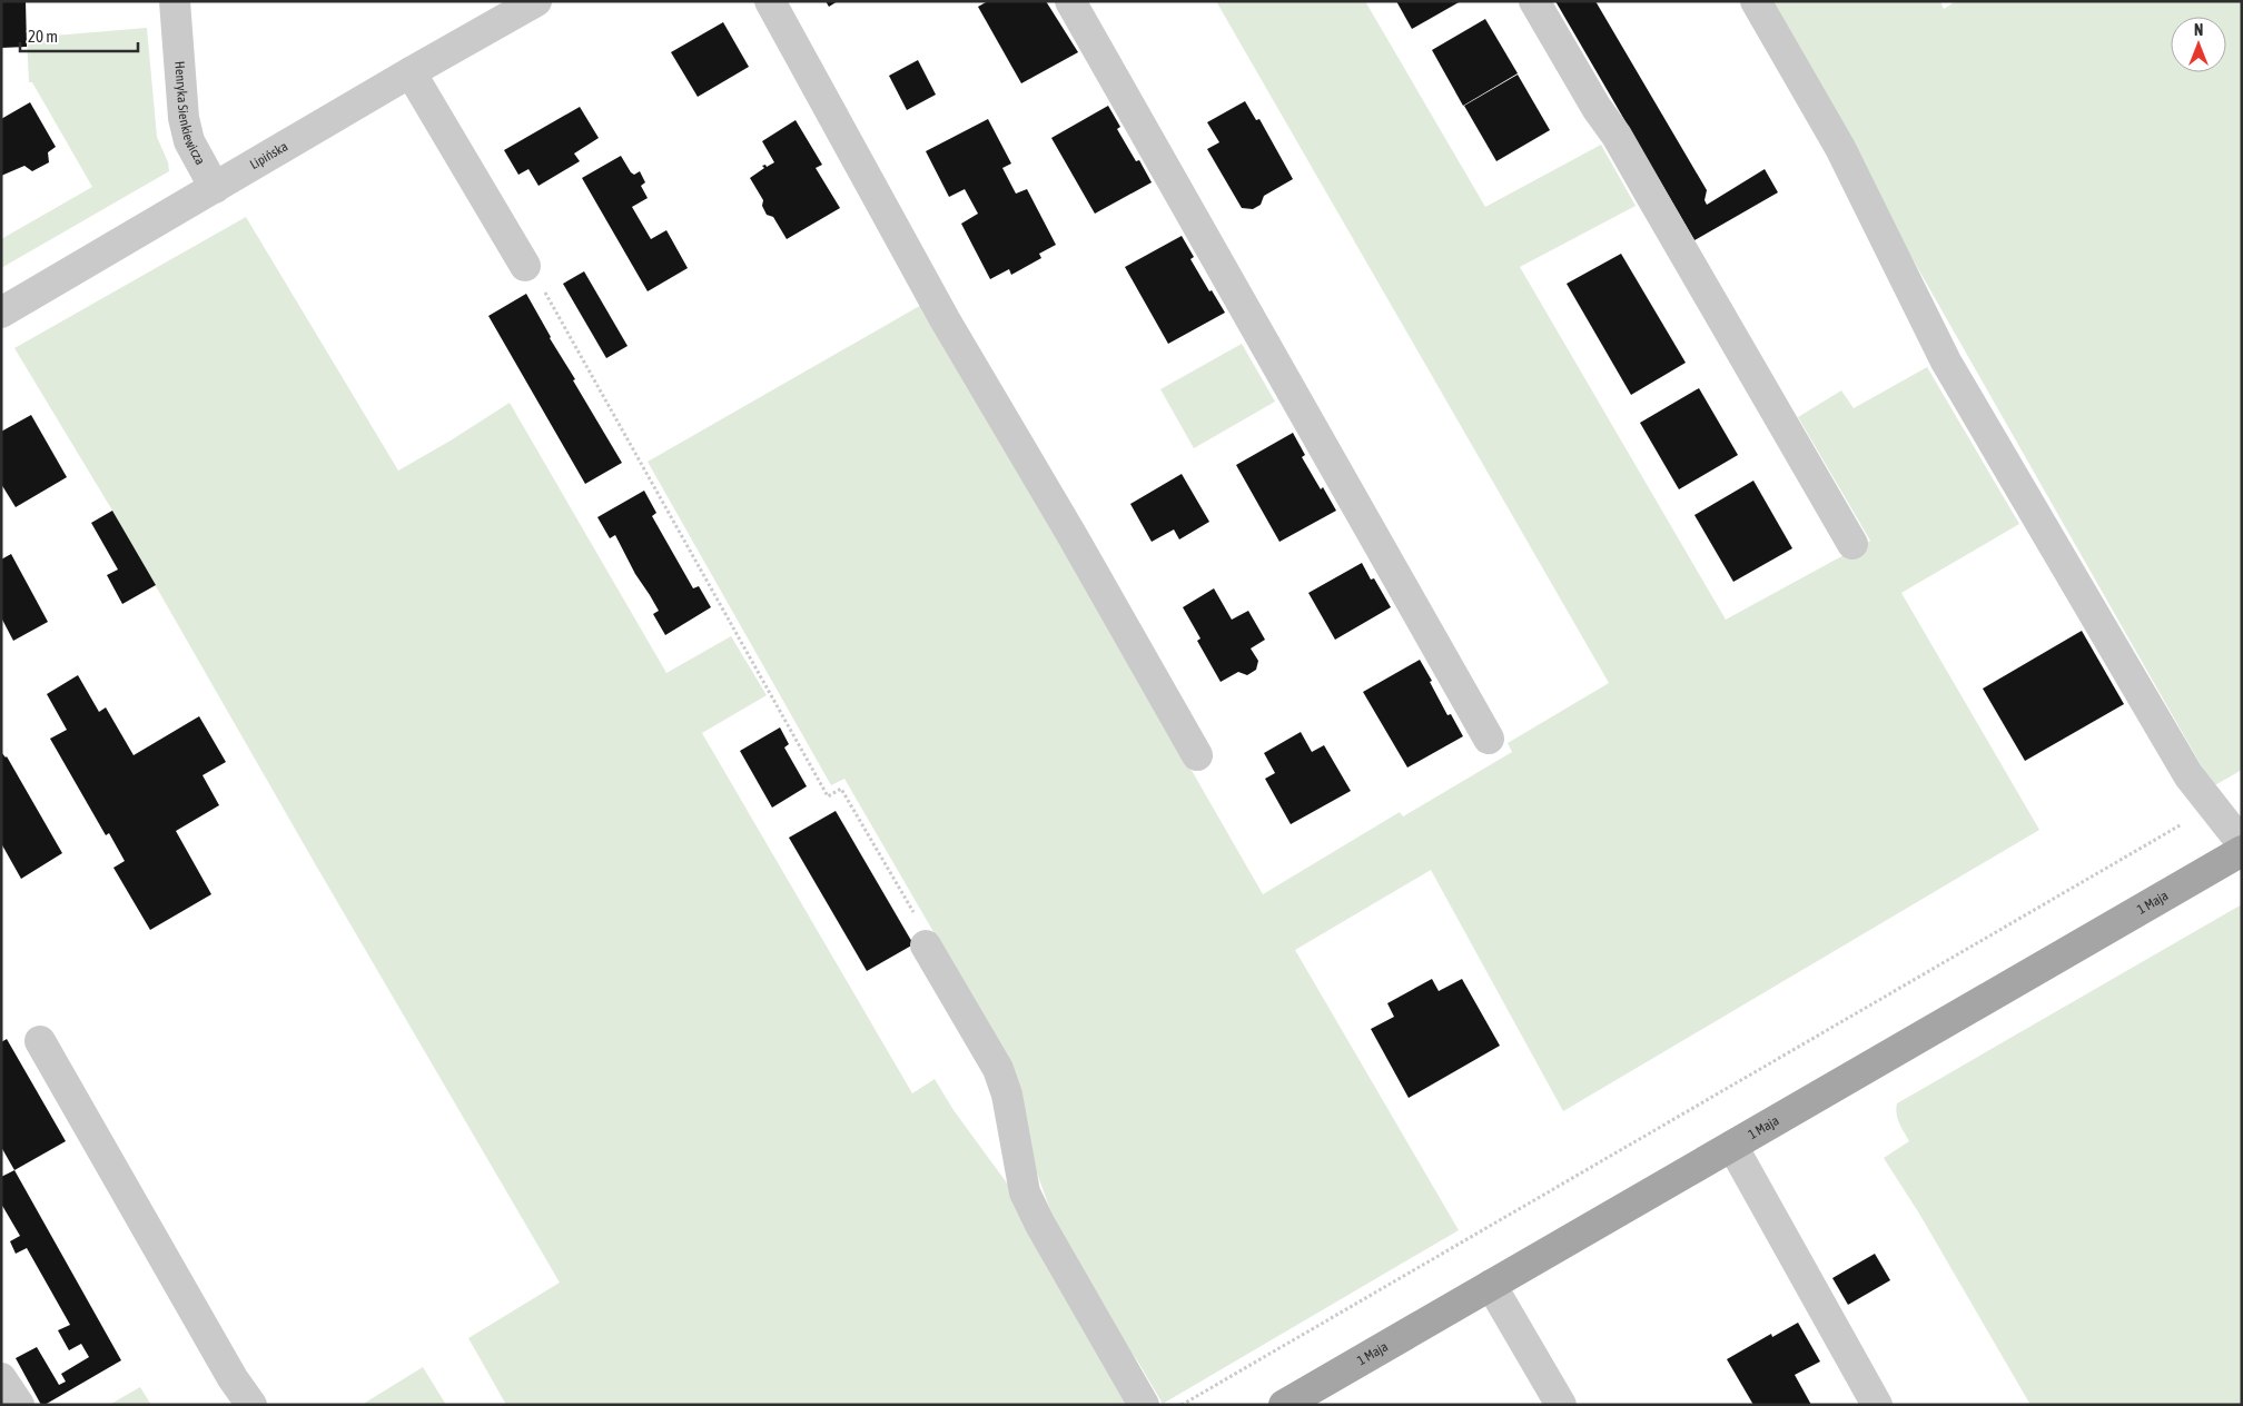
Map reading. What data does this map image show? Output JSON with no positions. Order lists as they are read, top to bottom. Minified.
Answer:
{"streets":{"main road":["1 Maja"],"street":["Henryka Sienkiewicza","Lipińska"]},"crossings":[["Henryka Sienkiewicza","Lipińska"]],"scale_bar":"20 m","north":"top"}
